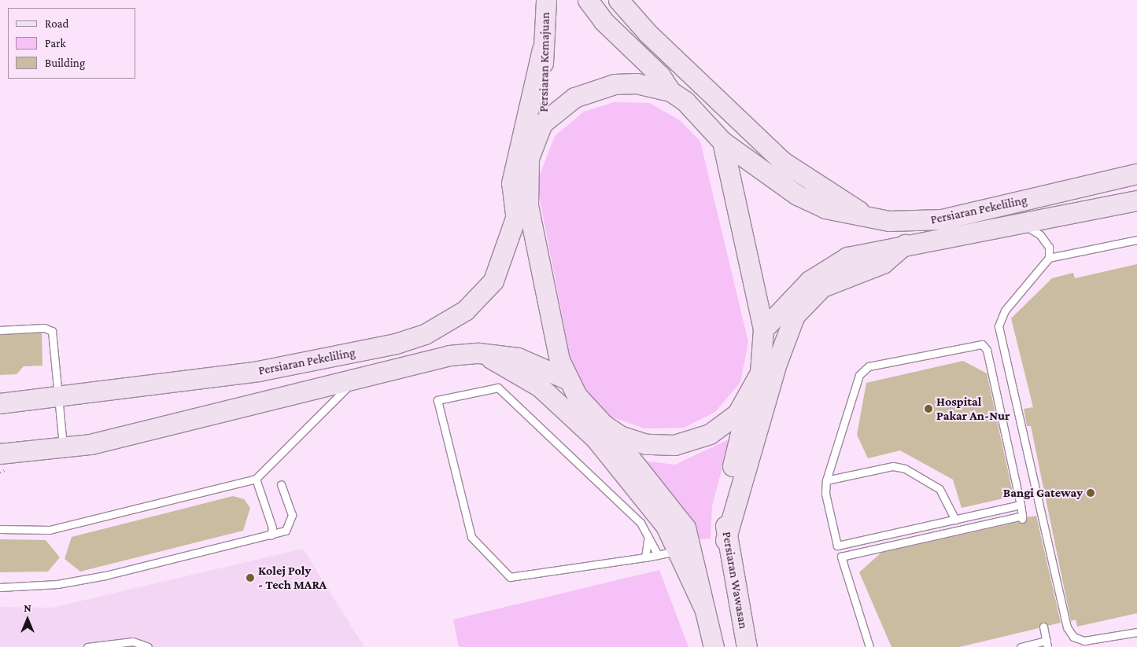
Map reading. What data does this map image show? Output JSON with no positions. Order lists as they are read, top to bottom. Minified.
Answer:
{"streets":{"main road":["Persiaran Kemajuan","Persiaran Pekeliling","Persiaran Wawasan"]},"places":["Hospital Pakar An-Nur","Bangi Gateway","Kolej Poly - Tech MARA"],"legend":["Road","Park","Building"],"north":"top"}
